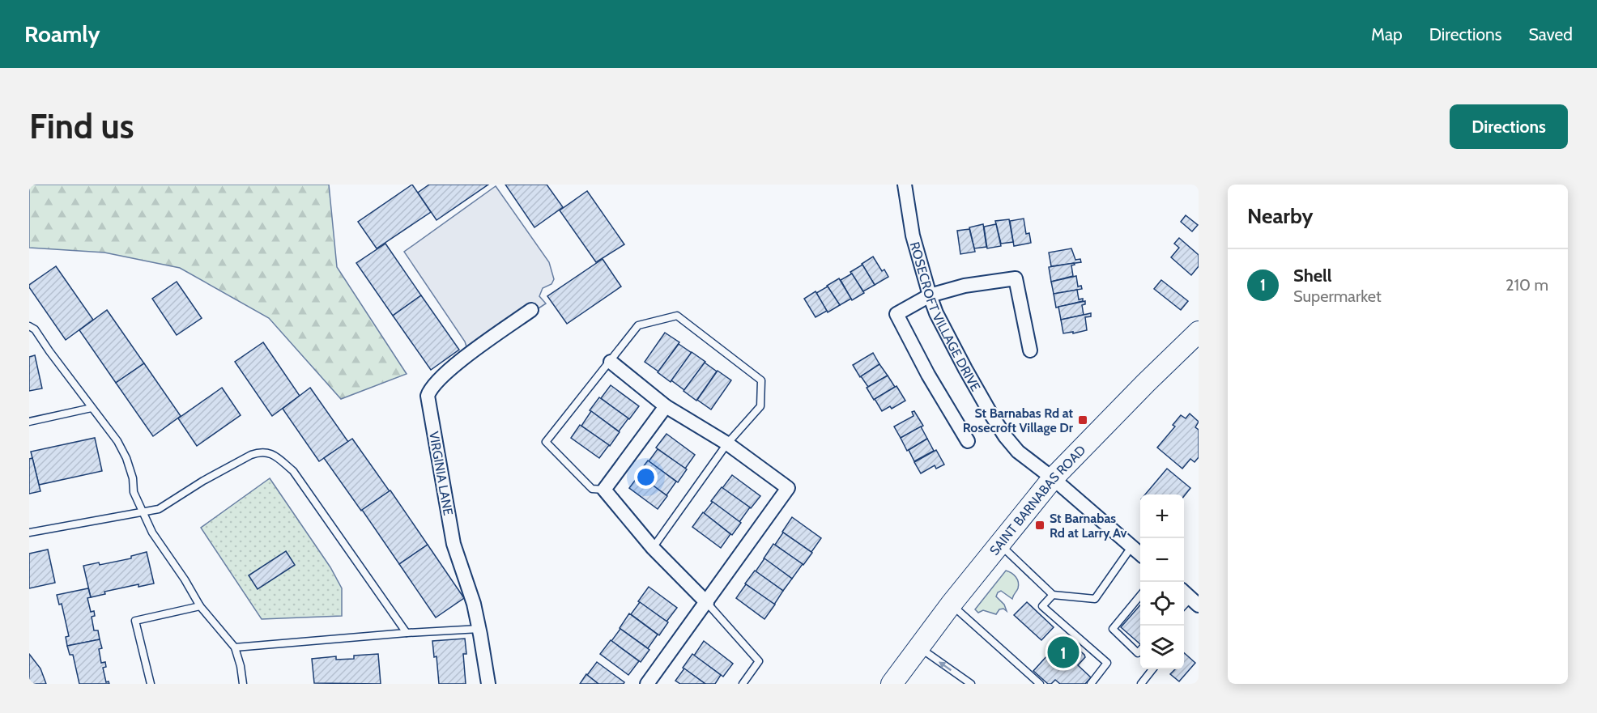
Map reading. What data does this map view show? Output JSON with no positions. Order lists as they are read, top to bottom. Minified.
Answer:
{"streets":{"main road":["SAINT BARNABAS ROAD"],"street":["ROSECROFT VILLAGE DRIVE","VIRGINIA LANE"]},"crossings":[["ROSECROFT VILLAGE DRIVE","SAINT BARNABAS ROAD"]],"places":{"transit":["St Barnabas Rd at Rosecroft Village Dr","St Barnabas Rd at Larry Av"]},"page":{"header":"Roamly","nav":["Map","Directions","Saved"],"buttons":"Directions","title":"Find us","heading":"Nearby","list":[{"mark":"1","name":"Shell","note":"Supermarket","value":"210 m"}],"map_buttons":["+","−"],"pins":"1"}}
